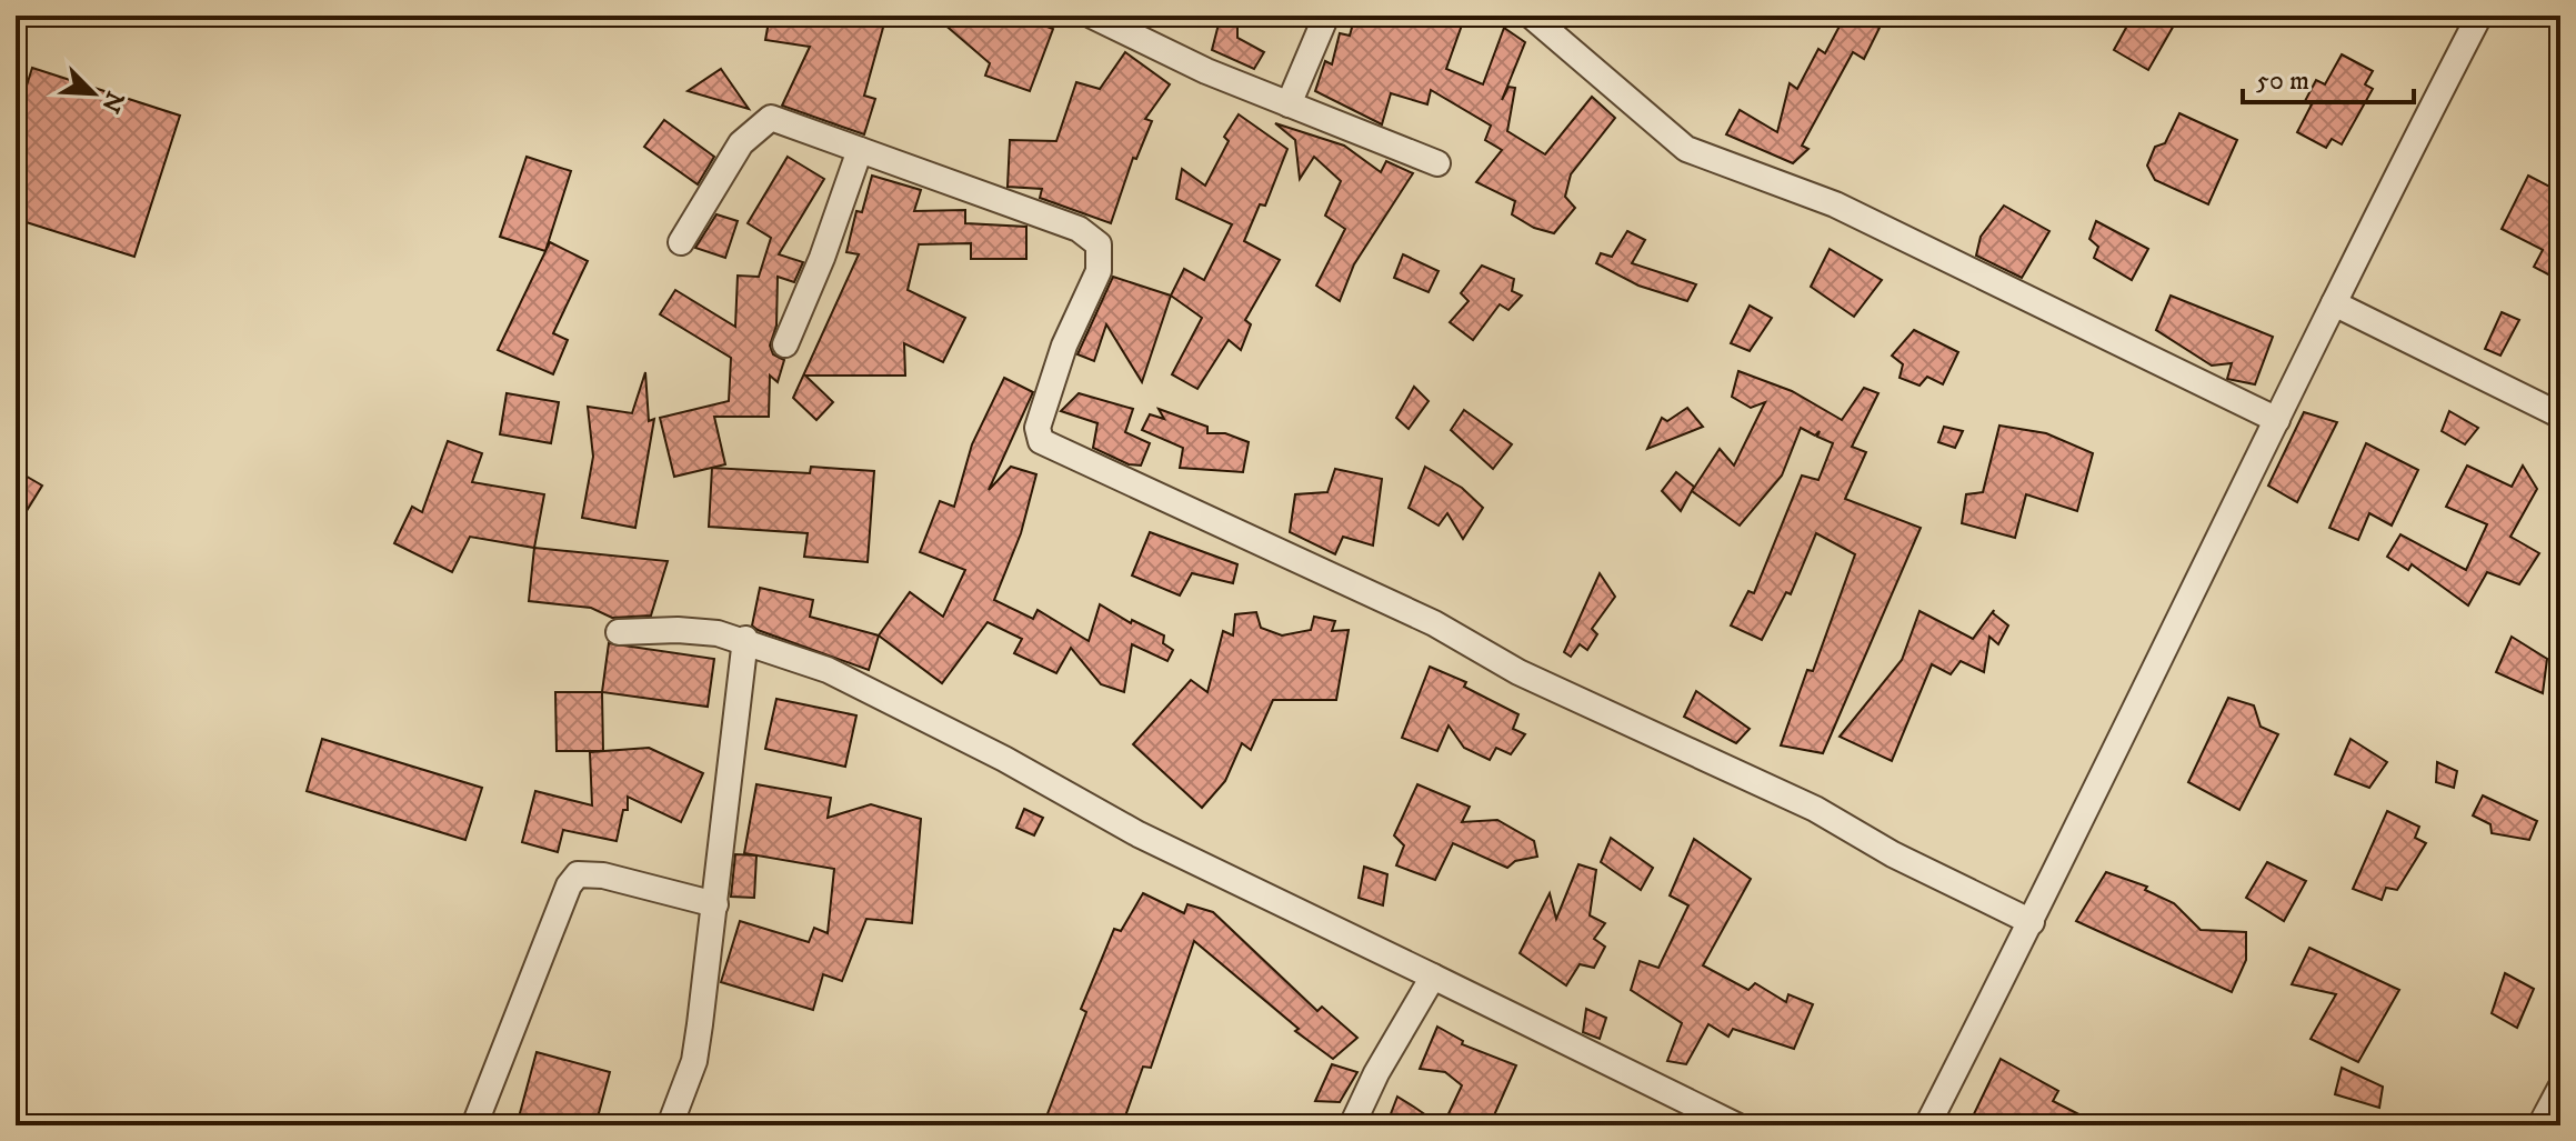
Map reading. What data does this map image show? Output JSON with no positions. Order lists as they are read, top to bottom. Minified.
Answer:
{"scale_bar":"50 m","north":"bottom right"}
